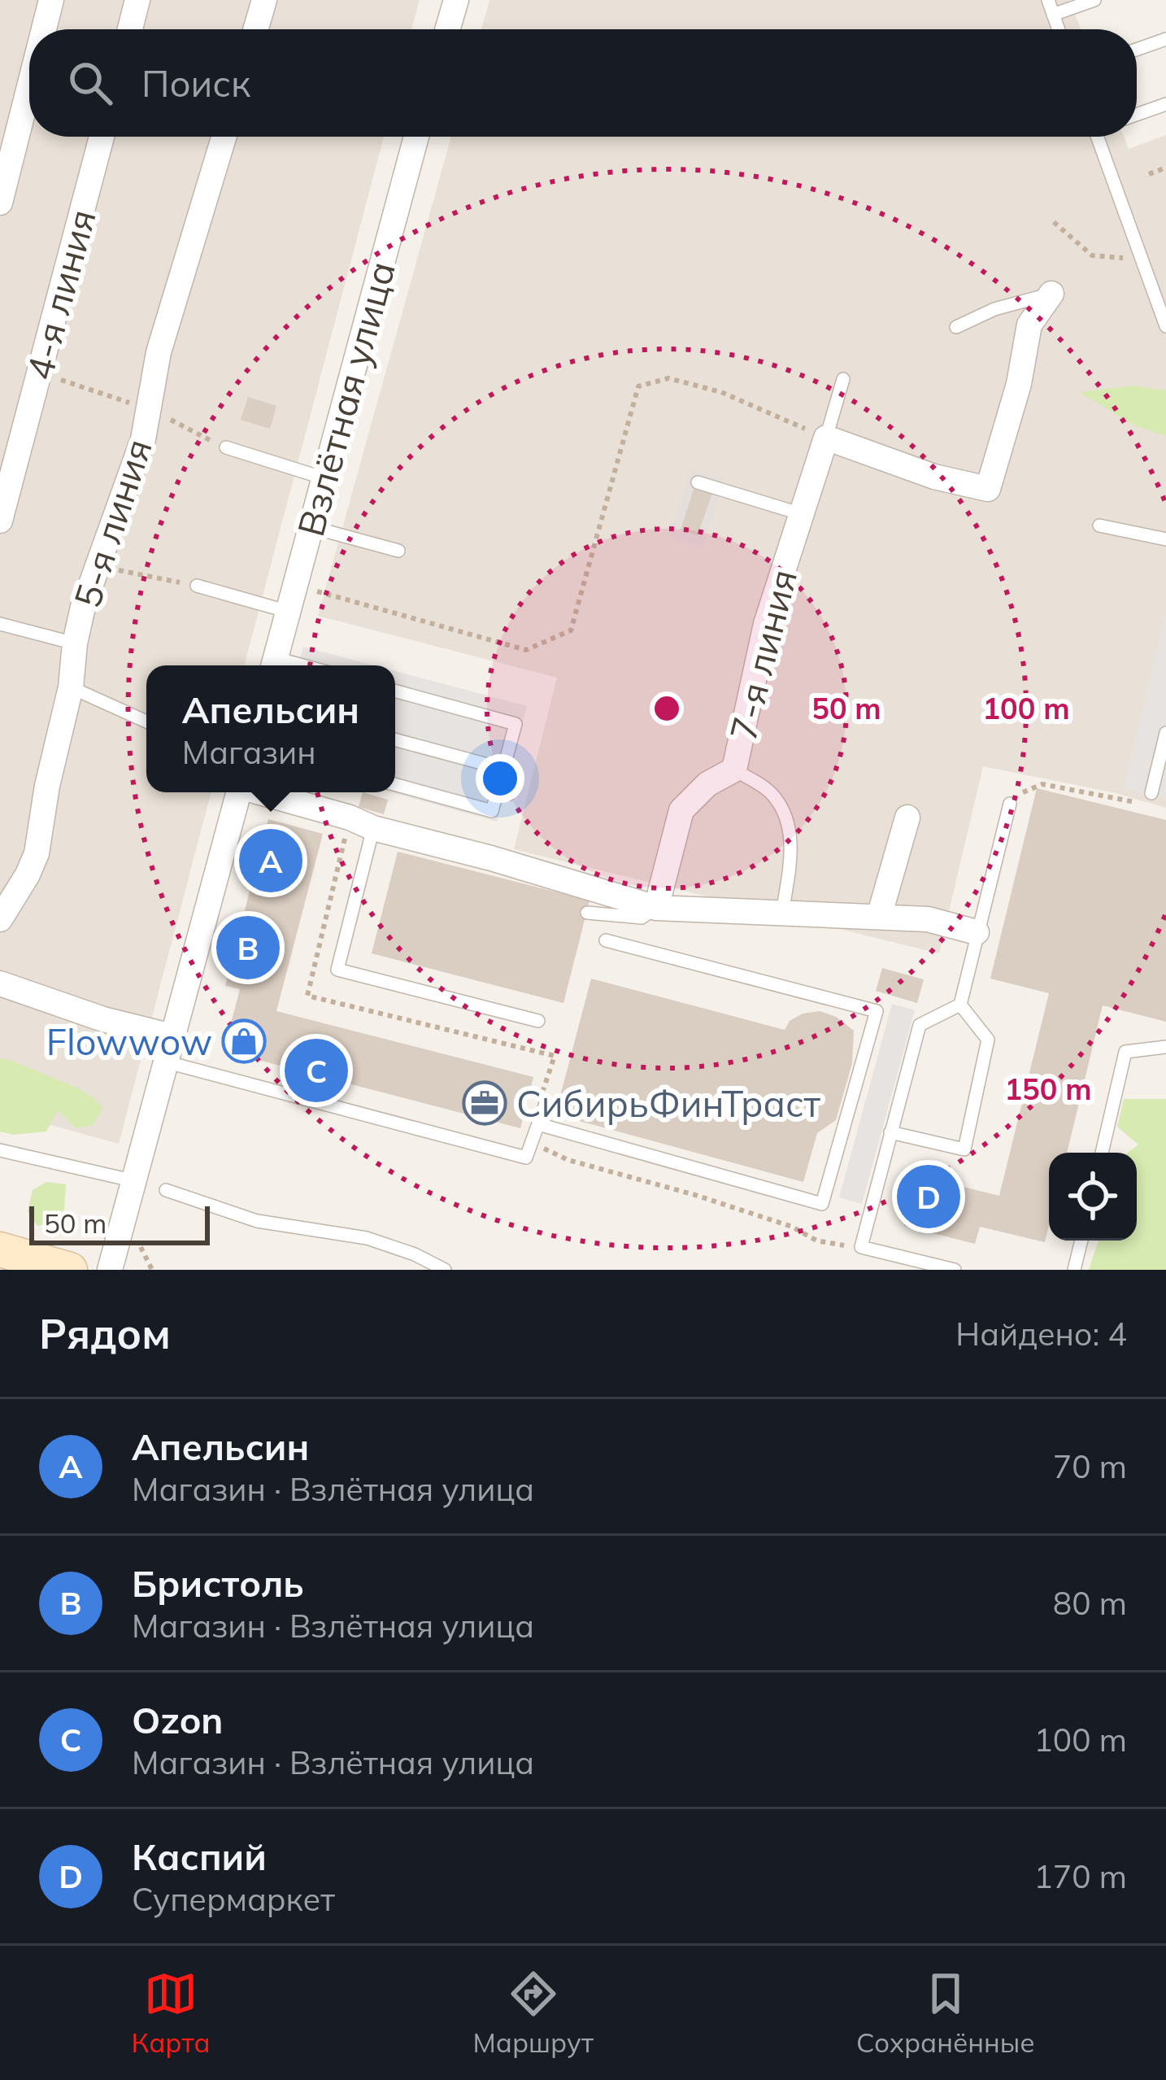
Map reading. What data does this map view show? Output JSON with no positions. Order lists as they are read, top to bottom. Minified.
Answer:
{"streets":{"street":["4-я линия","Взлётная улица","5-я линия","7-я линия"]},"places":{"shop":["Flowwow"],"office":["СибирьФинТраст"]},"scale_bar":"50 m","page":{"search":"Поиск","popup":["Апельсин","Магазин"],"pins":["A","B","C","D"],"scale":"50 m","heading":["Рядом","Найдено: 4"],"list":[{"mark":"A","name":"Апельсин","note":"Магазин · Взлётная улица","value":"70 m"},{"mark":"B","name":"Бристоль","note":"Магазин · Взлётная улица","value":"80 m"},{"mark":"C","name":"Ozon","note":"Магазин · Взлётная улица","value":"100 m"},{"mark":"D","name":"Каспий","note":"Супермаркет","value":"170 m"}],"nav":["Карта","Маршрут","Сохранённые"]},"rings":["50 m","100 m","150 m"]}
